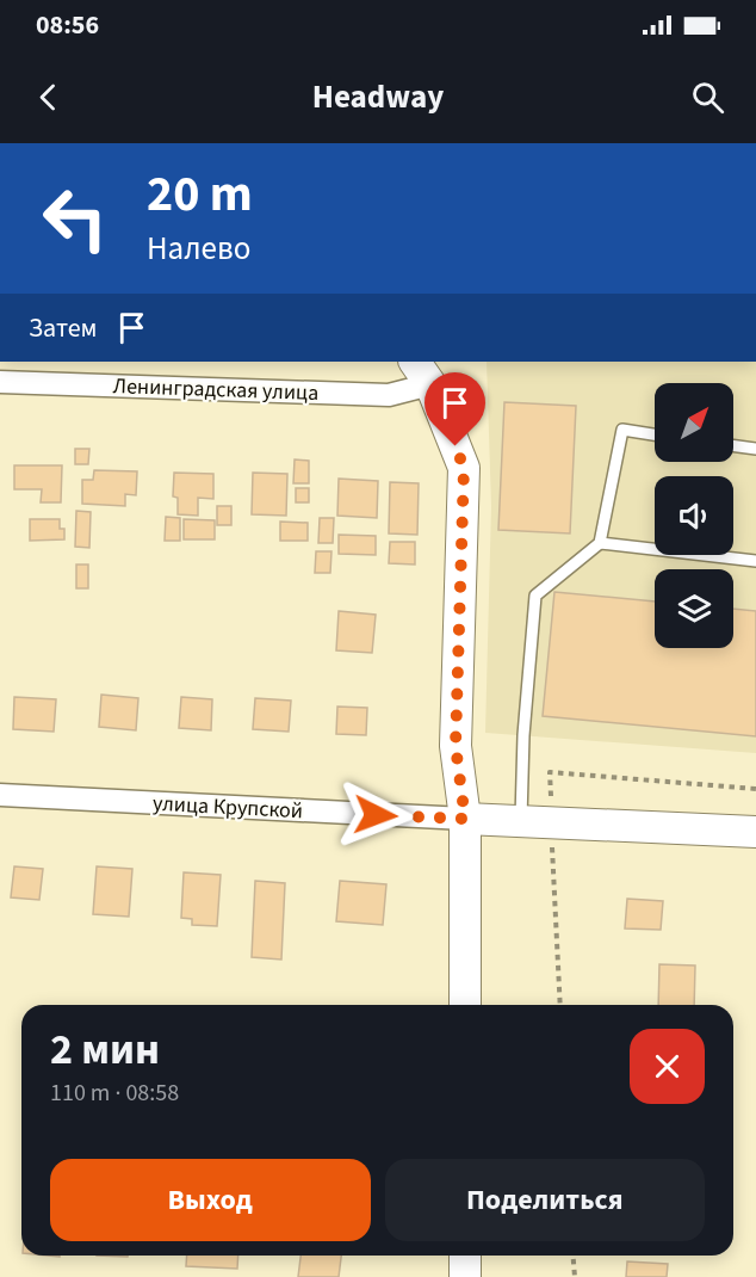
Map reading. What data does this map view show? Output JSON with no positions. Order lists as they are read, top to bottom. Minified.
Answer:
{"streets":{"street":["Ленинградская улица","улица Крупской"]},"north":"top right","page":{"status":"08:56","header":"Headway","turn":["20 m","Налево"],"then":"Затем","heading":["2 мин","110 m · 08:58"],"buttons":["Выход","Поделиться"]}}
